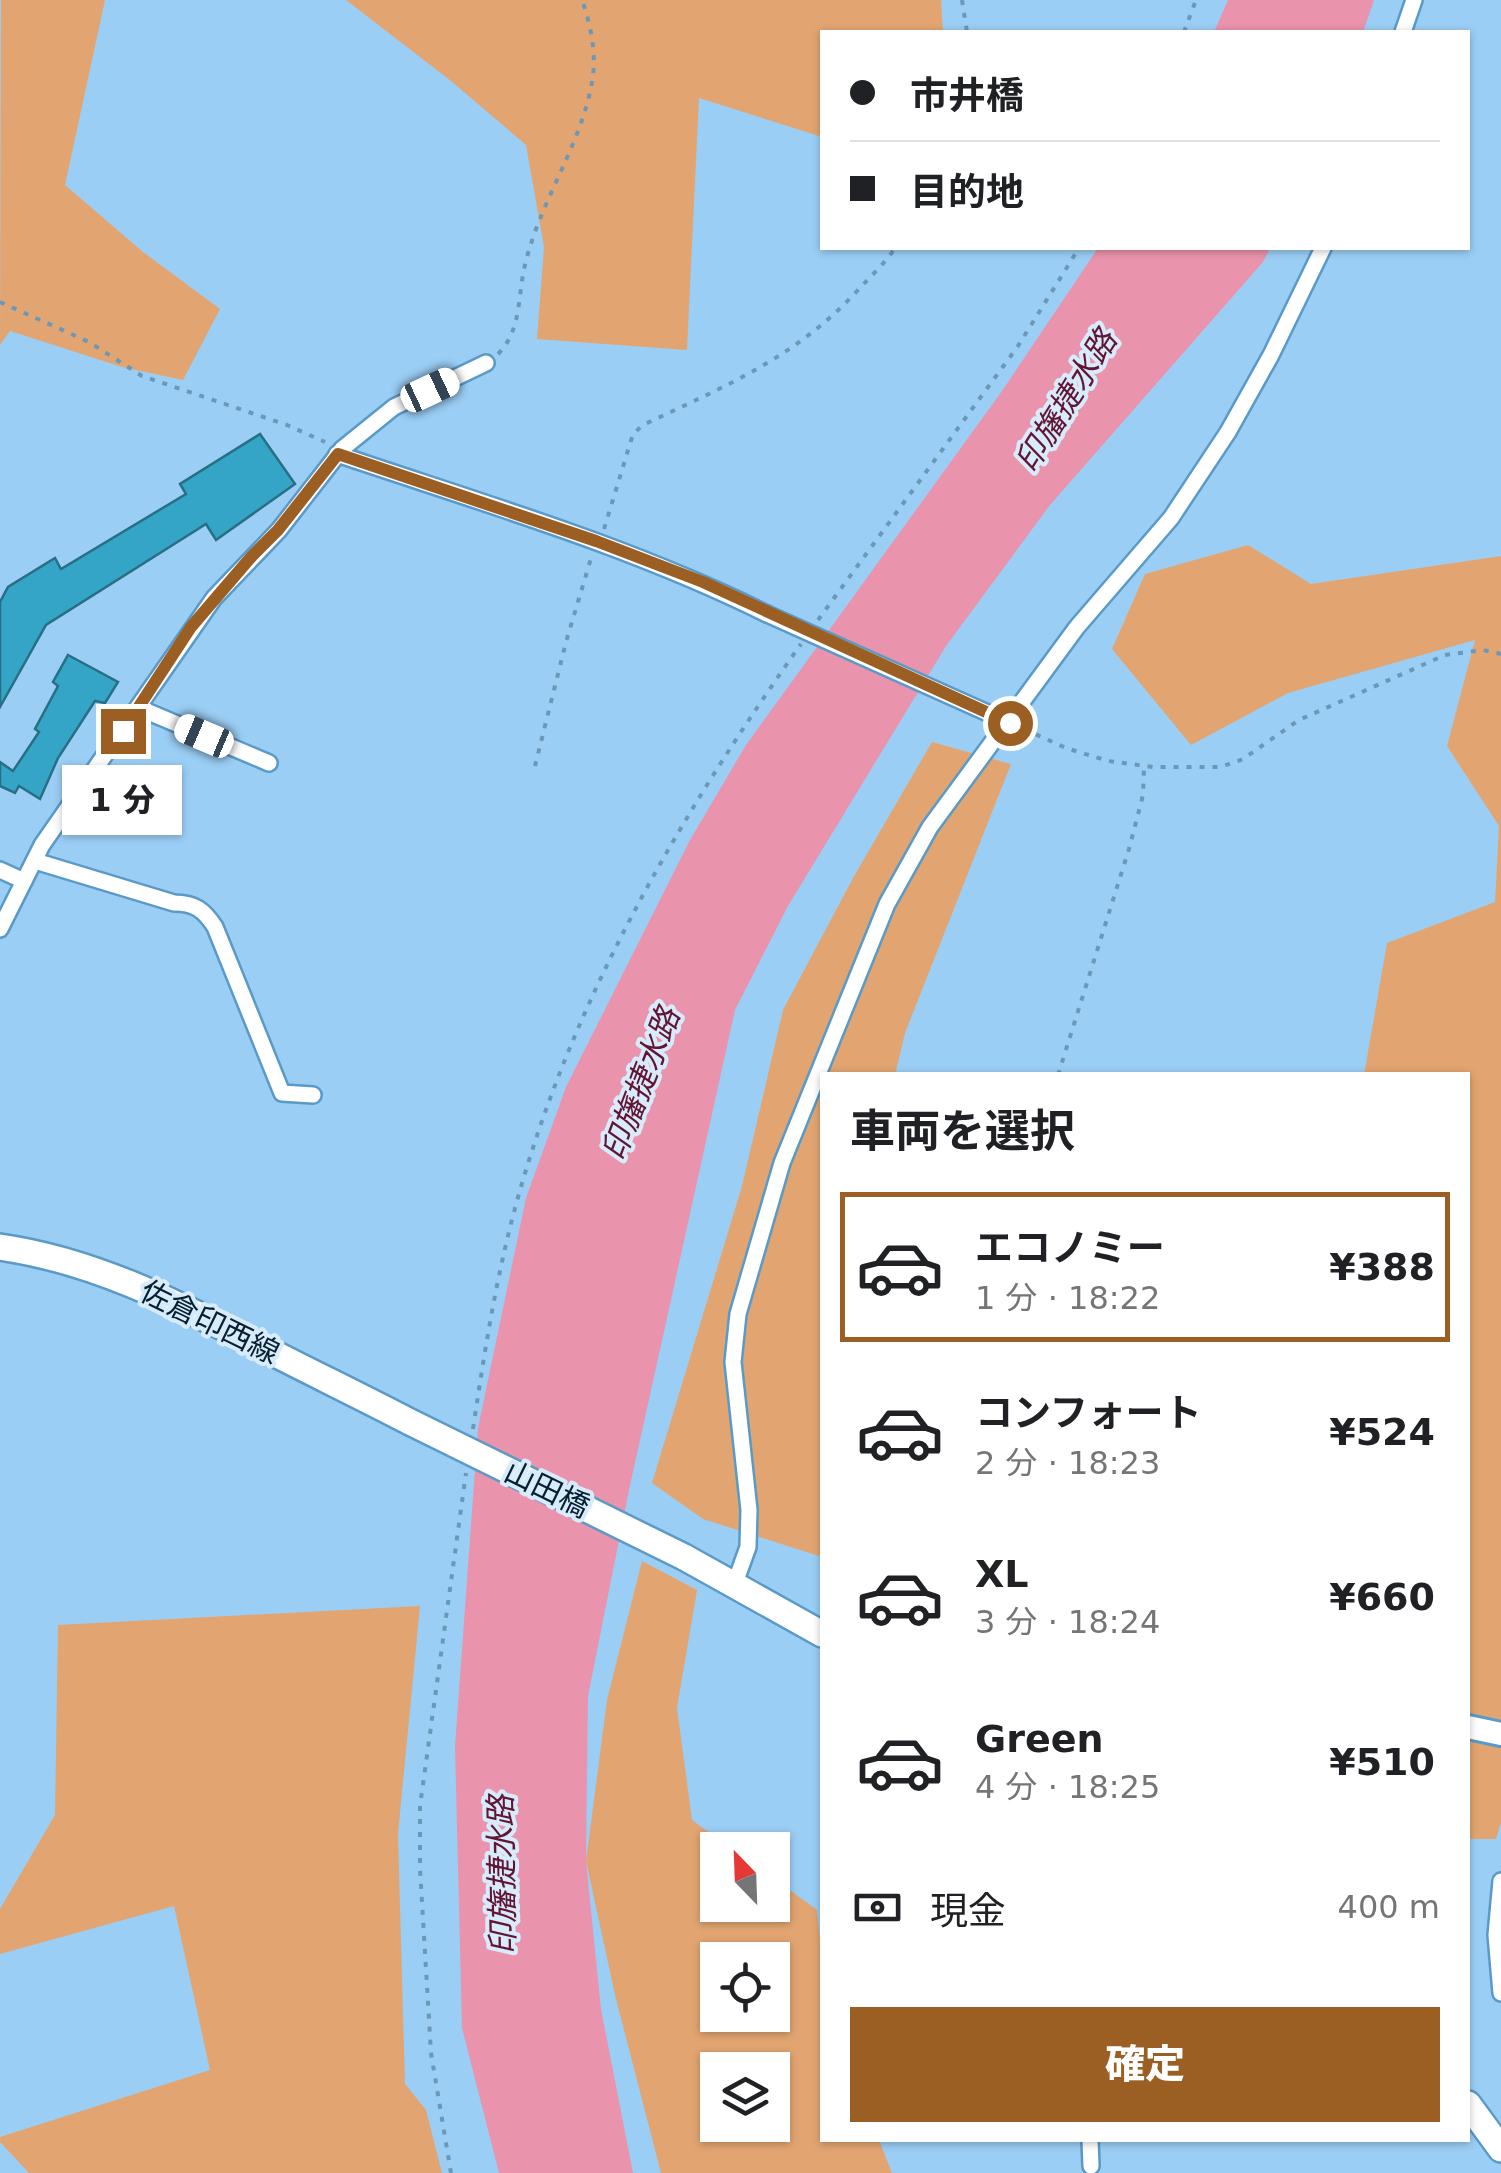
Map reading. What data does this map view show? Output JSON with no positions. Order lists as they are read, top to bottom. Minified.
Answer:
{"streets":{"main road":["佐倉印西線","山田橋"]},"crossings":[["佐倉印西線","山田橋"]],"water":["印旛捷水路"],"north":"top left","page":{"banner":["市井橋","目的地"],"bubble":"1 分","heading":"車両を選択","list":[{"name":"エコノミー","note":"1 分 · 18:22","value":"¥388"},{"name":"コンフォート","note":"2 分 · 18:23","value":"¥524"},{"name":"XL","note":"3 分 · 18:24","value":"¥660"},{"name":"Green","note":"4 分 · 18:25","value":"¥510"}],"pay":["現金","400 m"],"buttons":"確定"}}
